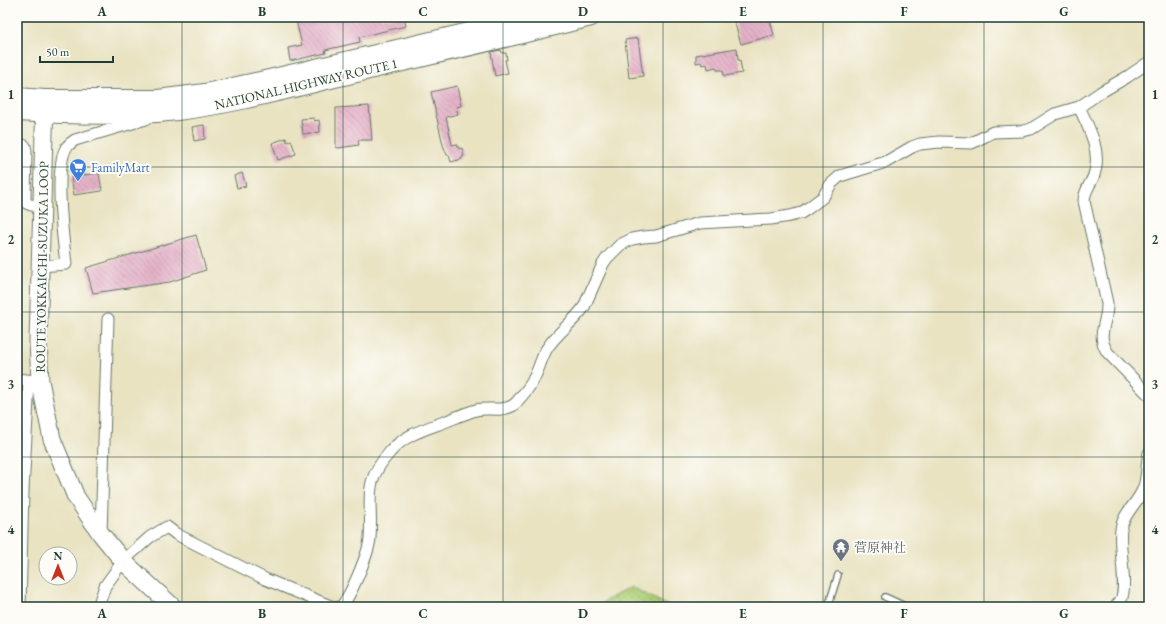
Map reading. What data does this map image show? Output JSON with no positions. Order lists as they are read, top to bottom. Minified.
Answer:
{"streets":{"highway":["NATIONAL HIGHWAY ROUTE 1"],"main road":["ROUTE YOKKAICHI-SUZUKA LOOP"]},"crossings":[["NATIONAL HIGHWAY ROUTE 1","ROUTE YOKKAICHI-SUZUKA LOOP"]],"places":{"supermarket":["FamilyMart"],"temple":["菅原神社"]},"scale_bar":"50 m","north":"top","grid":{"columns":["A","B","C","D","E","F","G"],"rows":["1","2","3","4"]}}
